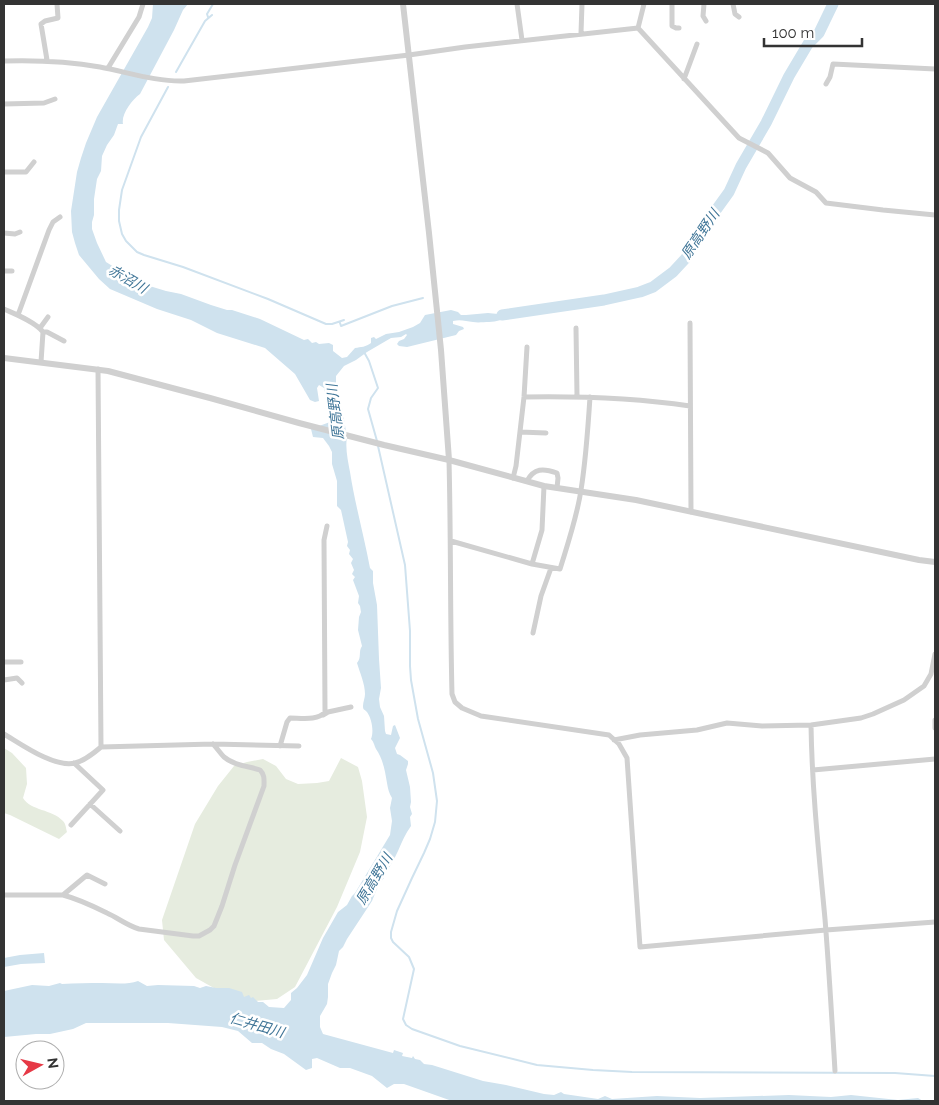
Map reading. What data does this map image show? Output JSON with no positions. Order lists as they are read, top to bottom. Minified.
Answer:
{"water":["原高野川","赤沼川","仁井田川"],"scale_bar":"100 m","north":"right"}
